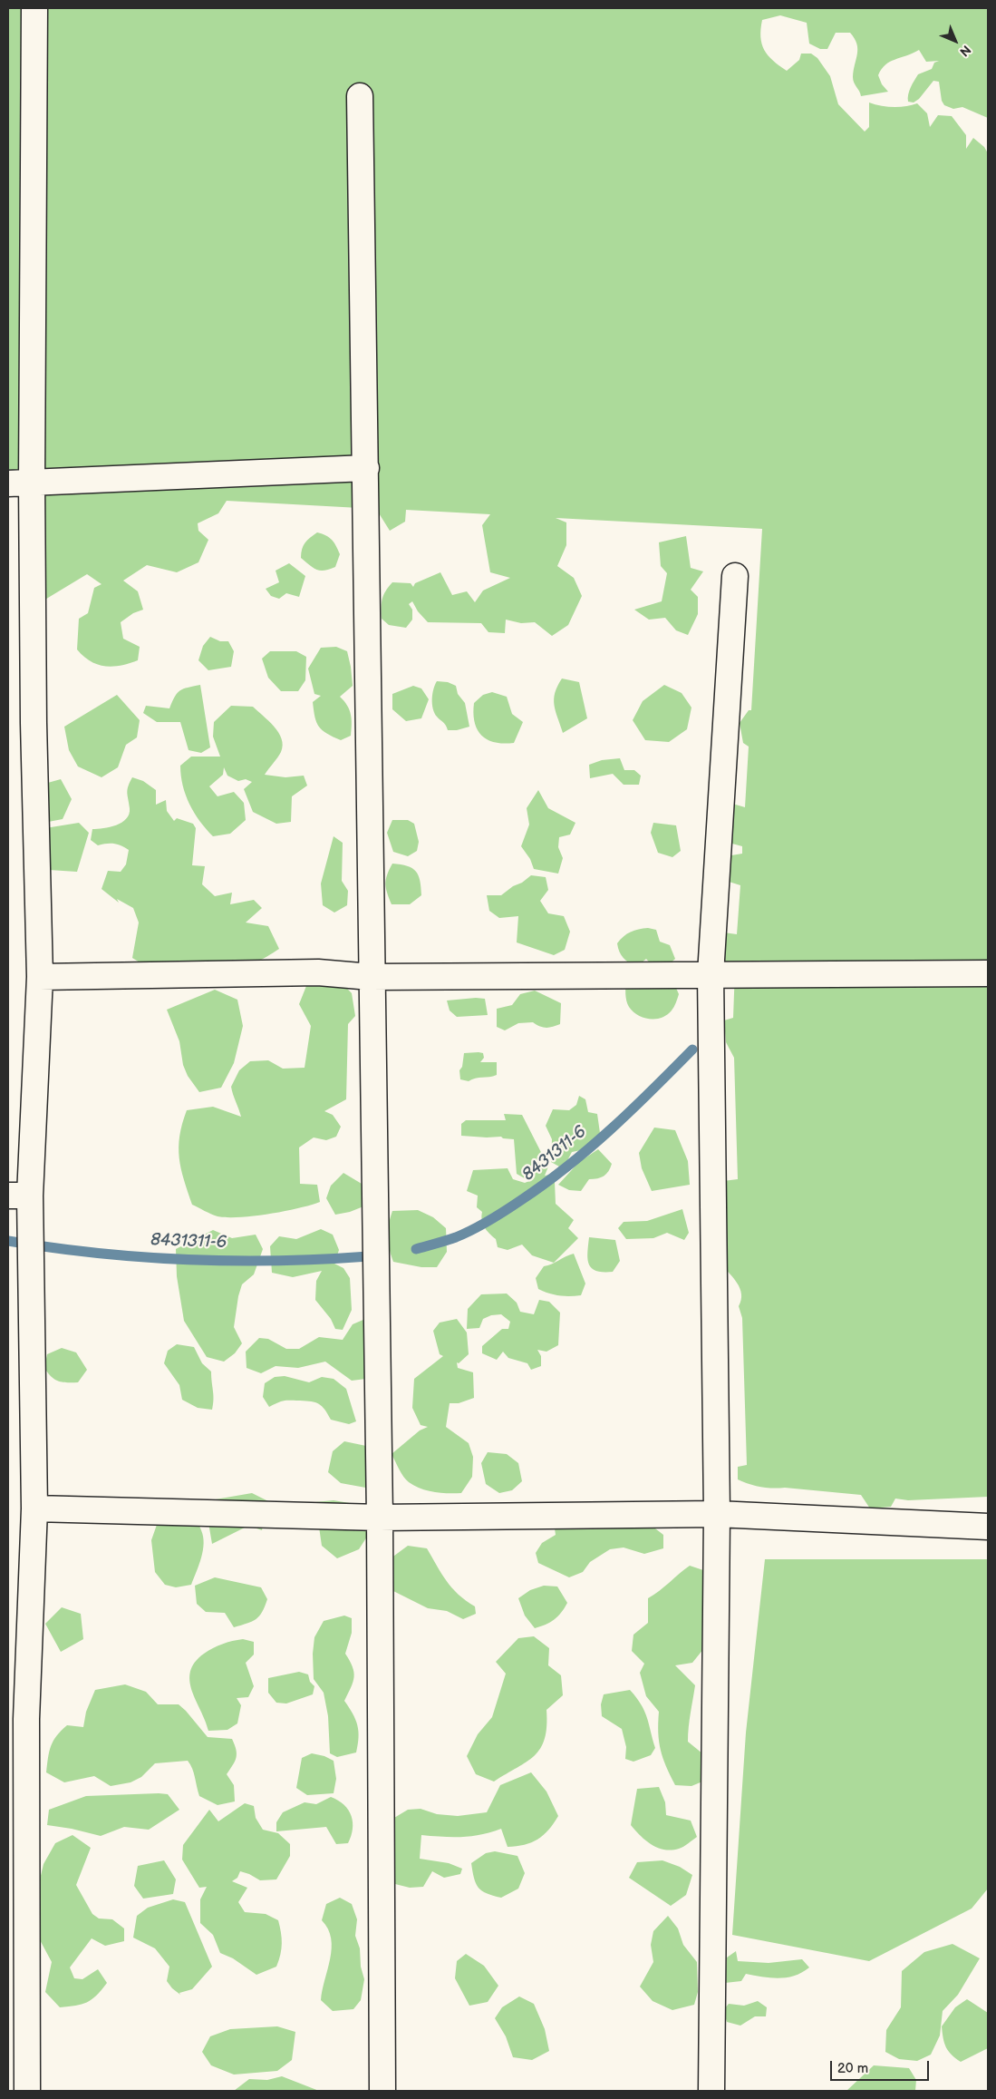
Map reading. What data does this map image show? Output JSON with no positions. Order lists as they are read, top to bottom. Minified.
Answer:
{"water":["8431311-6"],"scale_bar":"20 m","north":"bottom right"}
